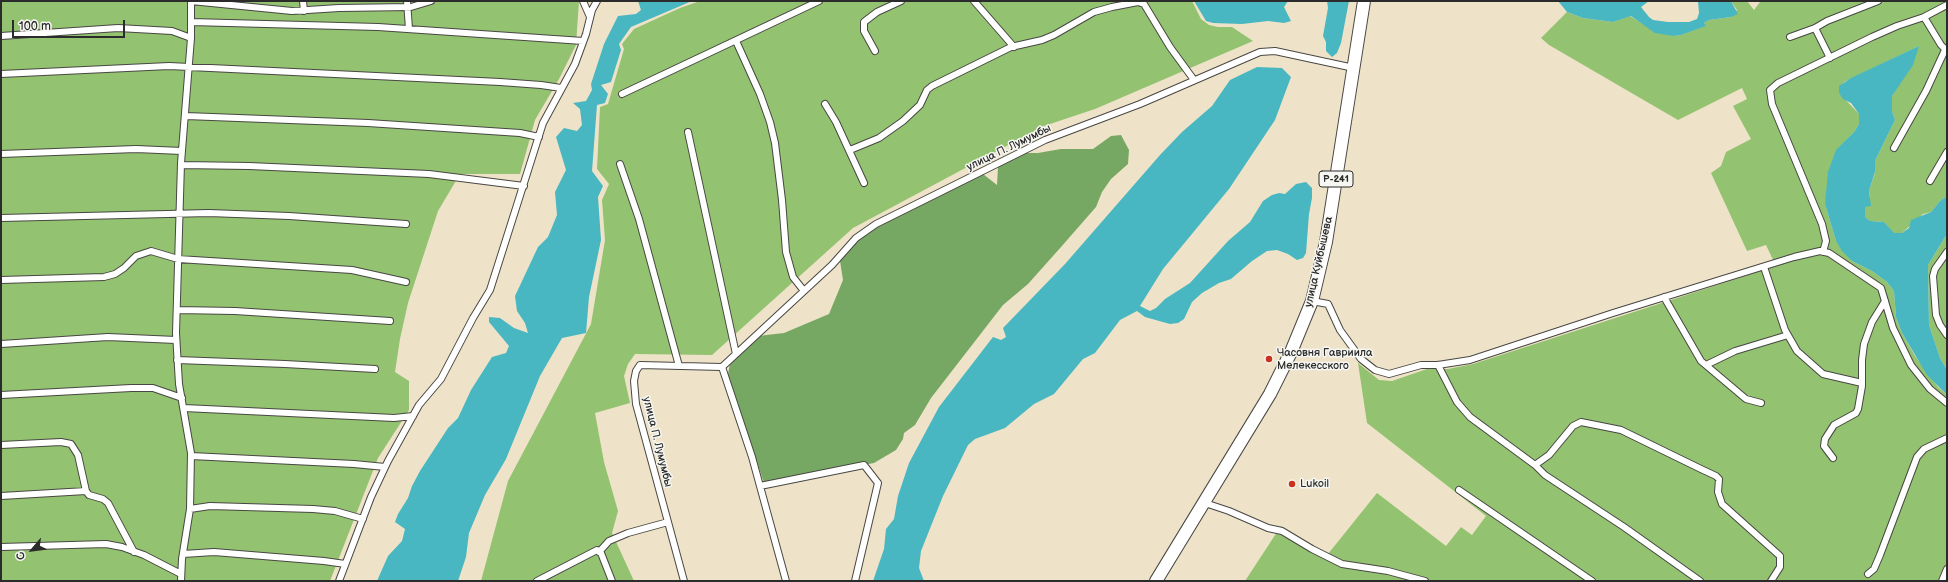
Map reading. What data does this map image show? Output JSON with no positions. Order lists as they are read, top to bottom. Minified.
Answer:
{"streets":{"highway":["Р-241","улица Куйбышева"],"street":["улица П. Лумумбы"]},"crossings":[["улица П. Лумумбы","улица Куйбышева"]],"places":["Часовня Гавриила Мелекесского","Lukoil"],"scale_bar":"100 m","north":"bottom left"}
